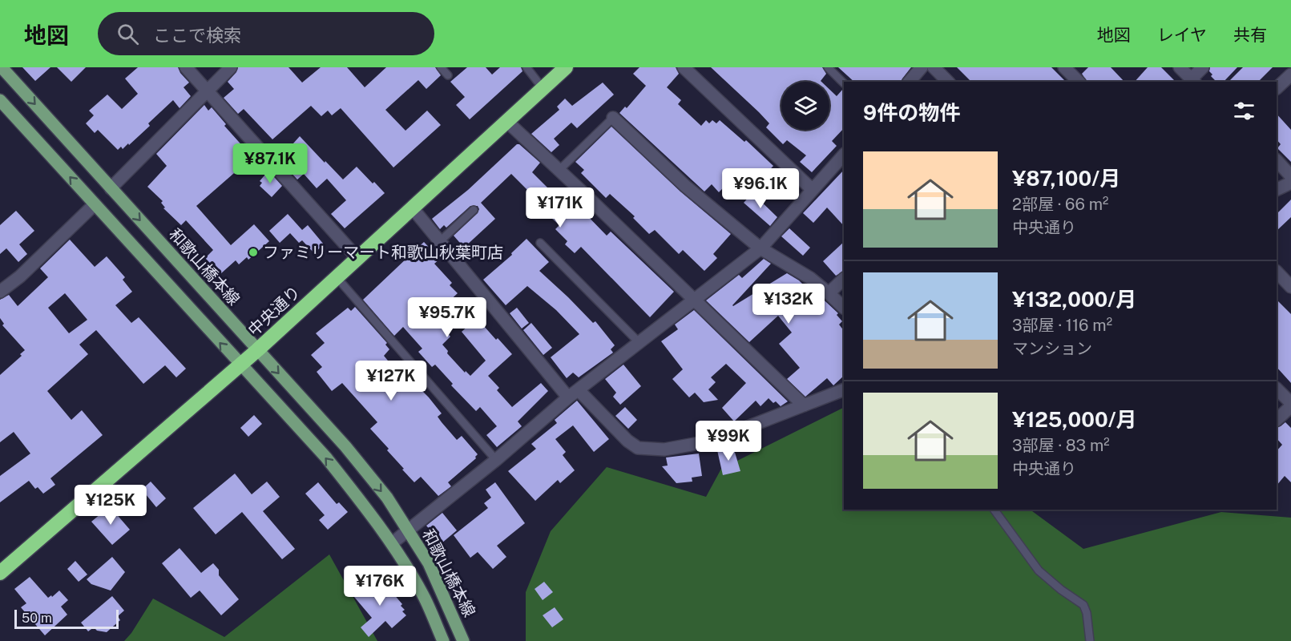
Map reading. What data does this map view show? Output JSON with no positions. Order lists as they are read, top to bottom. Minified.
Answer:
{"streets":{"highway":["中央通り"],"main road":["和歌山橋本線"]},"crossings":[["和歌山橋本線","中央通り"]],"places":["ファミリーマート和歌山秋葉町店"],"scale_bar":"50 m","page":{"header":"地図","search":"ここで検索","nav":["地図","レイヤ","共有"],"heading":"9件の物件","list":[{"name":"¥87,100/月","note":"2部屋 · 66 m² · 中央通り"},{"name":"¥132,000/月","note":"3部屋 · 116 m² · マンション"},{"name":"¥125,000/月","note":"3部屋 · 83 m² · 中央通り"}],"price":["¥87.1K","¥96.1K","¥171K","¥132K","¥95.7K","¥127K","¥99K","¥125K","¥176K"],"scale":"50 m"}}
